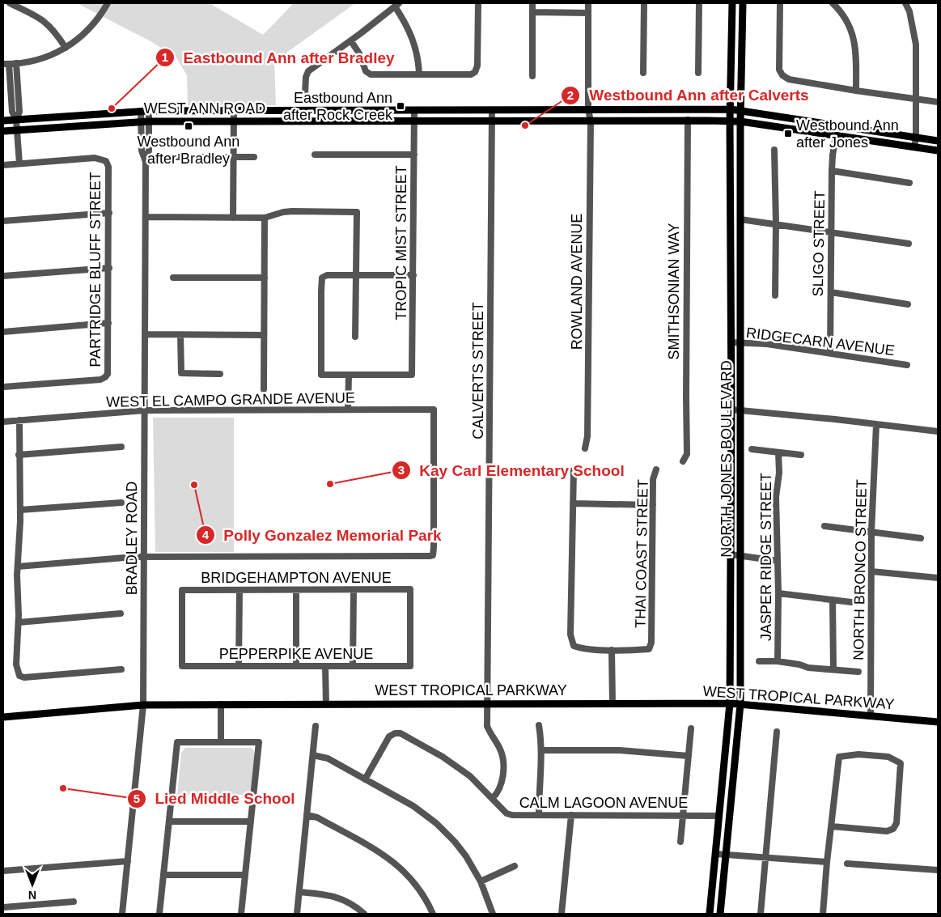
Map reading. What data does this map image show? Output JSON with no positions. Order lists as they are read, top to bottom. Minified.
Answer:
{"streets":{"main road":["WEST ANN ROAD","NORTH JONES BOULEVARD","WEST TROPICAL PARKWAY"],"street":["TROPIC MIST STREET","SLIGO STREET","PARTRIDGE BLUFF STREET","ROWLAND AVENUE","SMITHSONIAN WAY","RIDGECARN AVENUE","CALVERTS STREET","WEST EL CAMPO GRANDE AVENUE","BRADLEY ROAD","THAI COAST STREET","JASPER RIDGE STREET","NORTH BRONCO STREET","BRIDGEHAMPTON AVENUE","PEPPERPIKE AVENUE","CALM LAGOON AVENUE"]},"crossings":[["WEST ANN ROAD","TROPIC MIST STREET"],["WEST ANN ROAD","SLIGO STREET"],["WEST ANN ROAD","ROWLAND AVENUE"],["WEST ANN ROAD","SMITHSONIAN WAY"],["WEST ANN ROAD","CALVERTS STREET"],["WEST ANN ROAD","NORTH JONES BOULEVARD"],["WEST ANN ROAD","BRADLEY ROAD"],["SLIGO STREET","RIDGECARN AVENUE"],["RIDGECARN AVENUE","NORTH JONES BOULEVARD"],["CALVERTS STREET","WEST TROPICAL PARKWAY"],["CALVERTS STREET","CALM LAGOON AVENUE"],["WEST EL CAMPO GRANDE AVENUE","BRADLEY ROAD"],["NORTH JONES BOULEVARD","WEST TROPICAL PARKWAY"],["NORTH JONES BOULEVARD","CALM LAGOON AVENUE"],["BRADLEY ROAD","WEST TROPICAL PARKWAY"],["NORTH BRONCO STREET","WEST TROPICAL PARKWAY"],["BRIDGEHAMPTON AVENUE","PEPPERPIKE AVENUE"]],"places":{"transit":["Eastbound Ann after Rock Creek","Westbound Ann after Bradley","Westbound Ann after Jones"],"other":["Eastbound Ann after Bradley","Westbound Ann after Calverts","Kay Carl Elementary School","Polly Gonzalez Memorial Park","Lied Middle School"]},"north":"bottom"}
